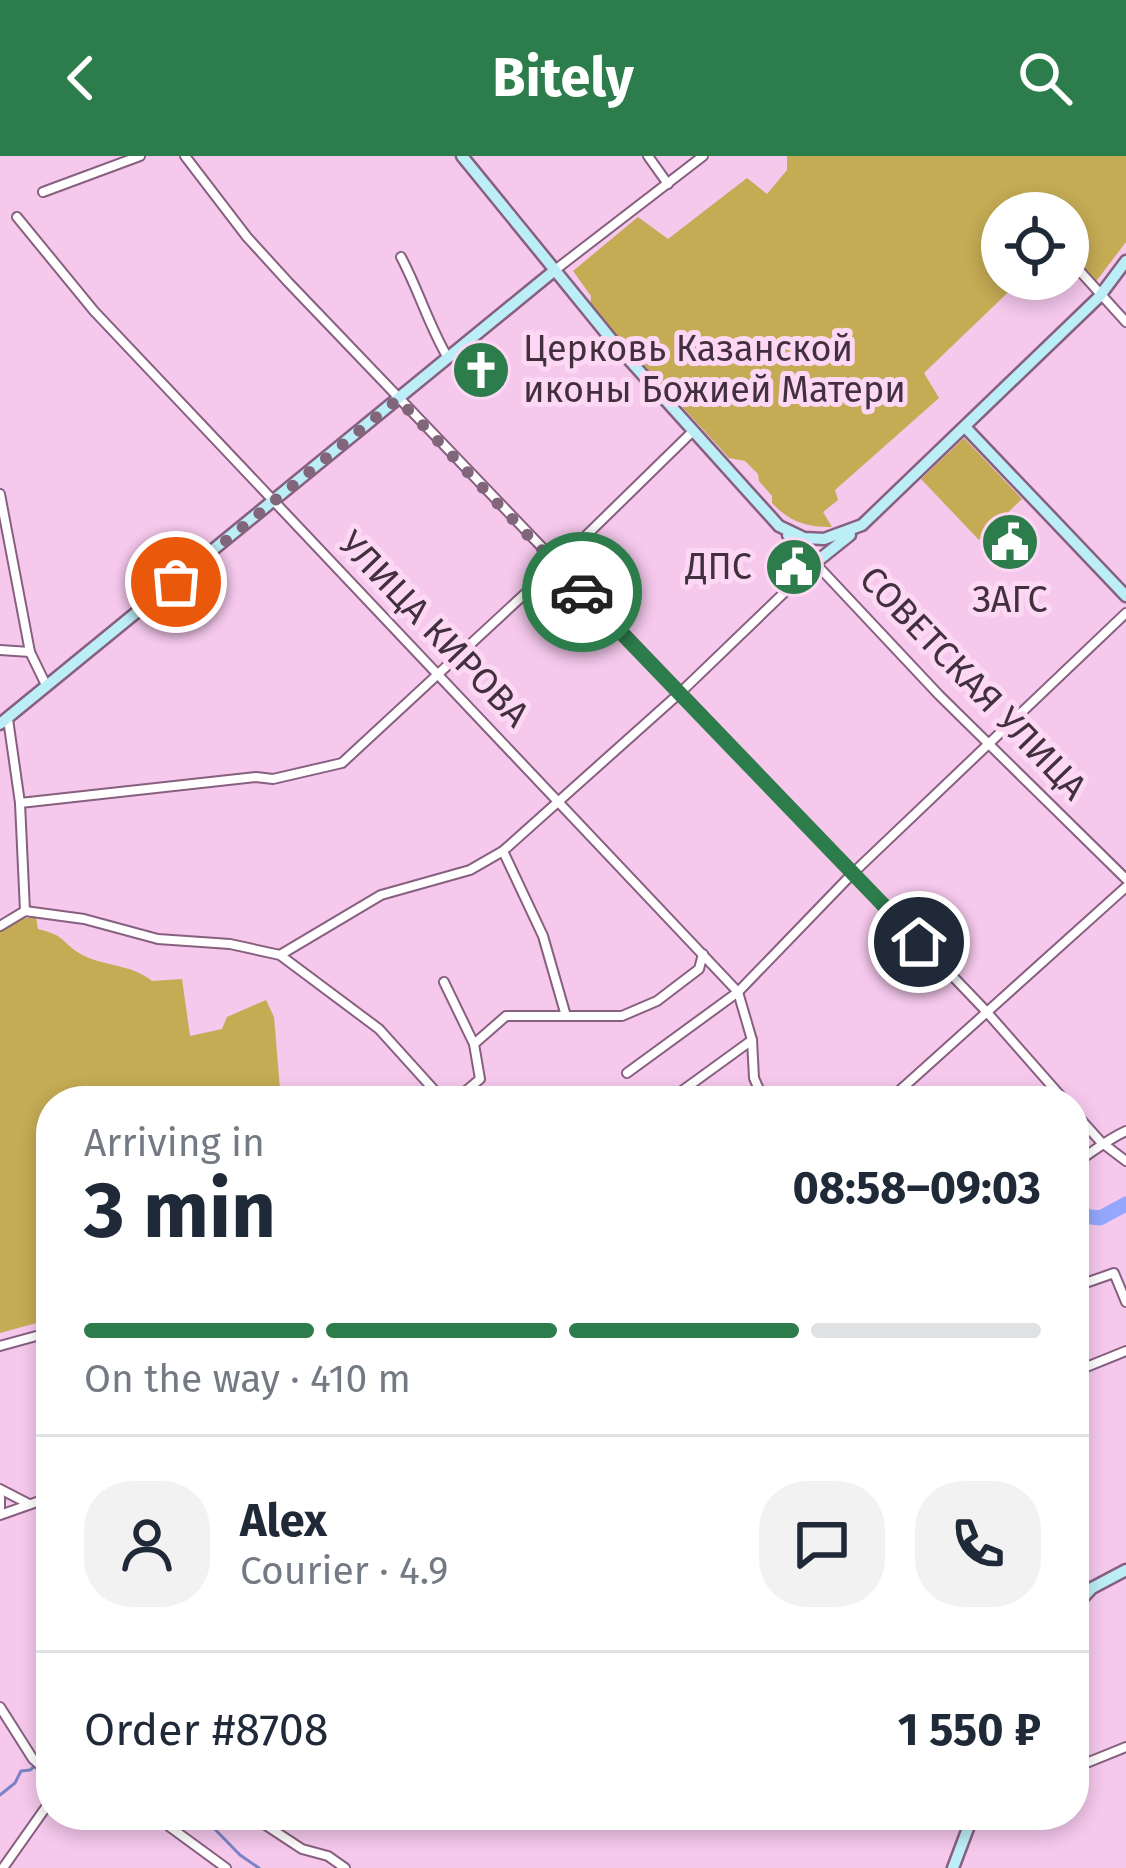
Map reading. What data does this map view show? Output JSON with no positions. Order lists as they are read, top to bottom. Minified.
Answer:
{"streets":{"main road":["СОВЕТСКАЯ УЛИЦА"],"street":["УЛИЦА КИРОВА"]},"places":{"church":["Церковь Казанской иконы Божией Матери"],"public building":["ЗАГС","ДПС"]},"page":{"header":"Bitely","heading":["3 min","Arriving in","08:58–09:03"],"panel":["Alex","Courier · 4.9","Order #8708","1 550 ₽"],"bar":"On the way · 410 m"}}
